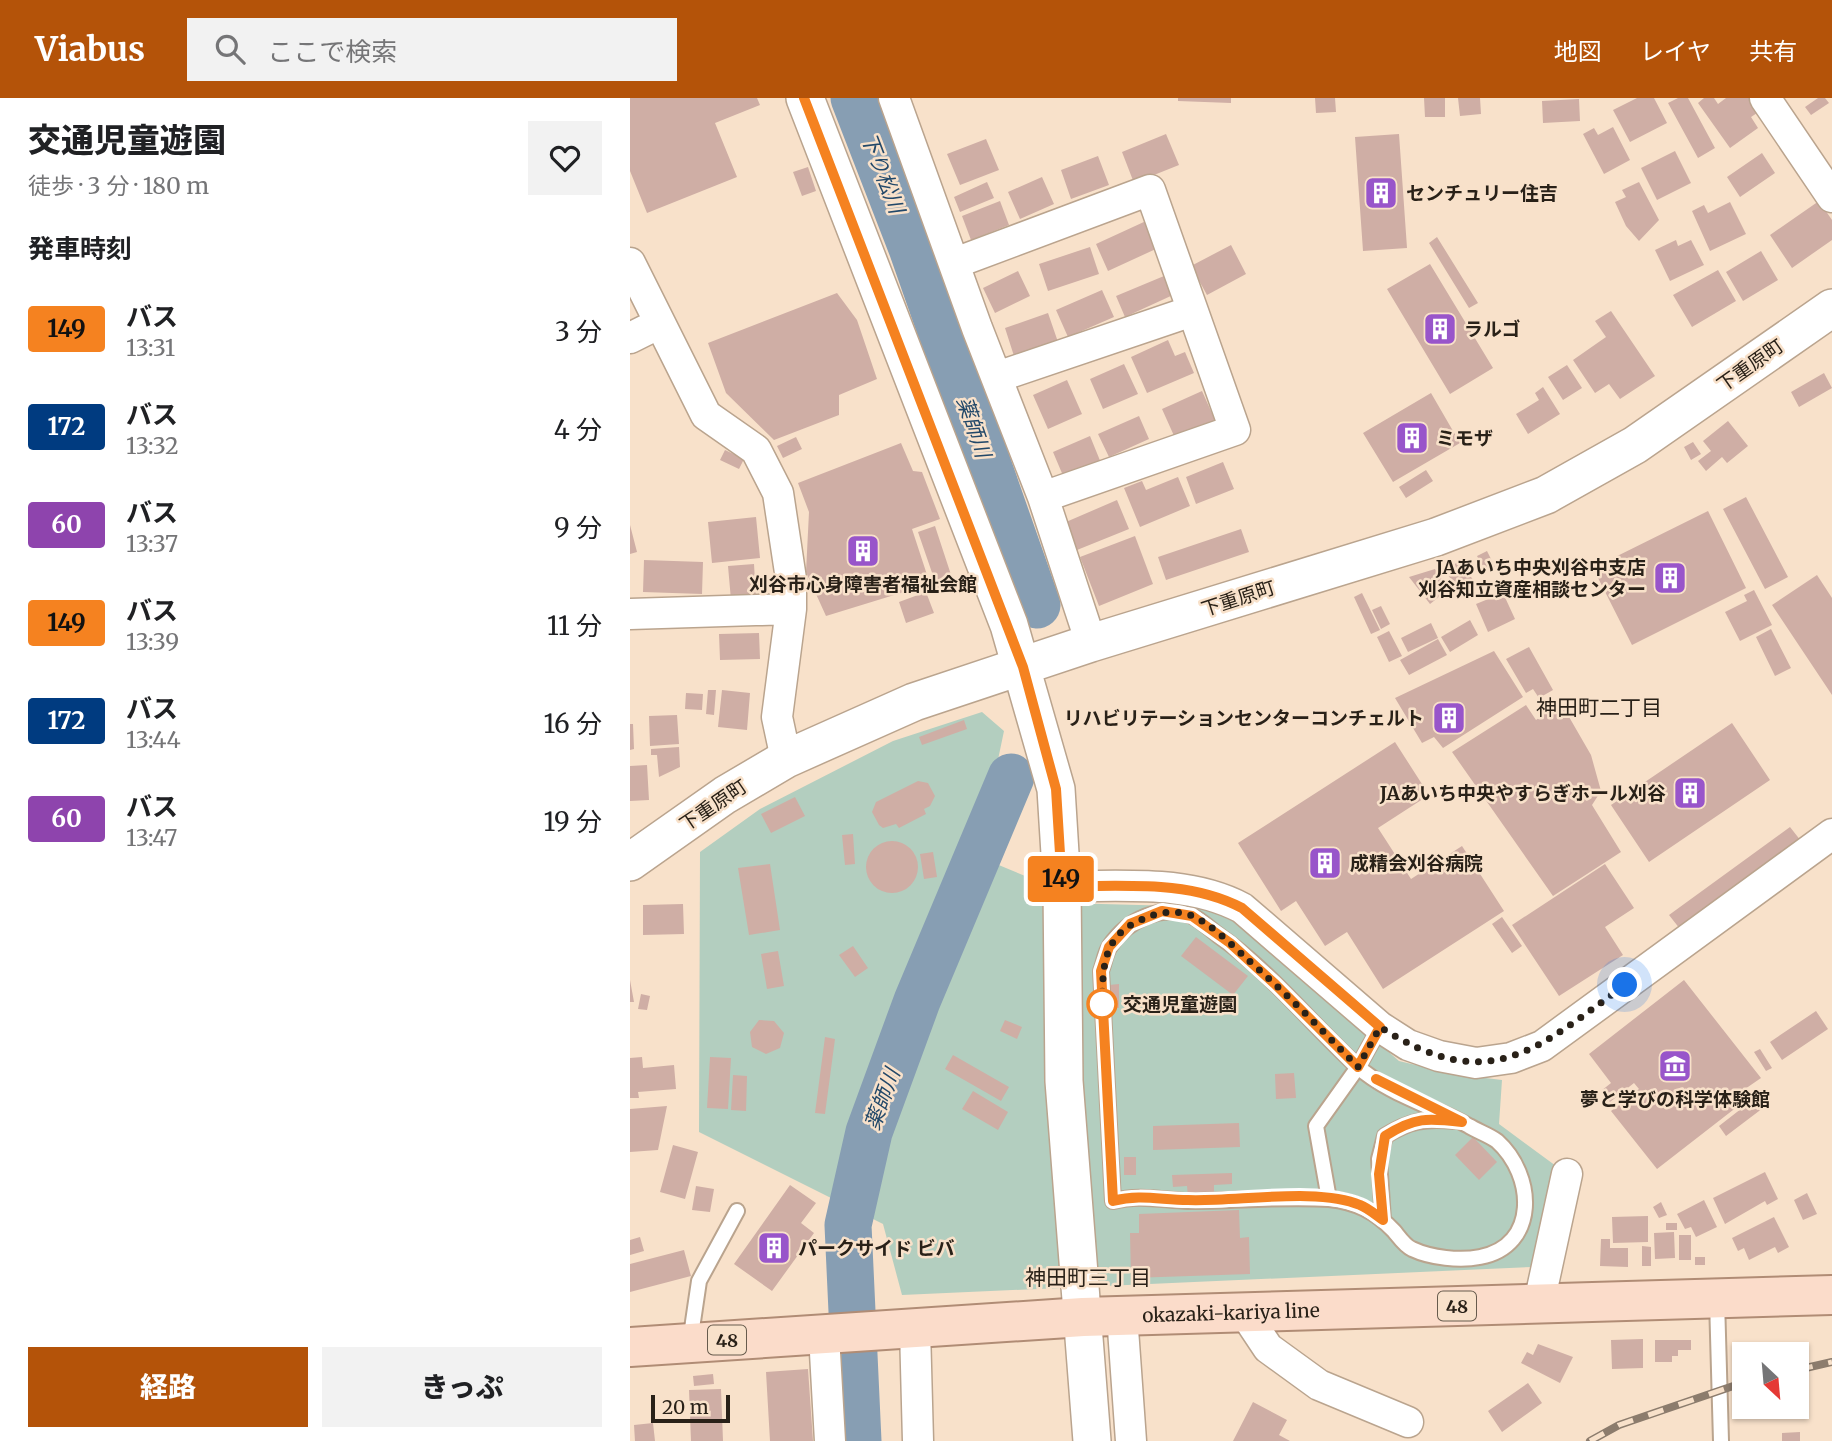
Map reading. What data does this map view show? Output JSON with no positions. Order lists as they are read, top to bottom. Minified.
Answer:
{"streets":{"main road":["48","okazaki-kariya line"],"street":["下重原町"]},"districts":["神田町二丁目","神田町三丁目"],"water":["下り松川","薬師川"],"places":{"building":["センチュリー住吉","ラルゴ","ミモザ","刈谷市心身障害者福祉会館","JAあいち中央刈谷中支店 刈谷知立資産相談センター","リハビリテーションセンターコンチェルト","JAあいち中央やすらぎホール刈谷","成精会刈谷病院","パークサイド ビバ"],"other":["交通児童遊園"],"museum":["夢と学びの科学体験館"]},"lines":["bus line 149"],"scale_bar":"20 m","north":"bottom right","page":{"header":"Viabus","search":"ここで検索","nav":["地図","レイヤ","共有"],"heading":[["交通児童遊園","徒歩 · 3 分 · 180 m"],"発車時刻"],"on_map":"149","list":[{"mark":"149","name":"バス","note":"13:31","value":"3 分"},{"mark":"172","name":"バス","note":"13:32","value":"4 分"},{"mark":"60","name":"バス","note":"13:37","value":"9 分"},{"mark":"149","name":"バス","note":"13:39","value":"11 分"},{"mark":"172","name":"バス","note":"13:44","value":"16 分"},{"mark":"60","name":"バス","note":"13:47","value":"19 分"}],"buttons":["経路","きっぷ"],"scale":"20 m"}}
